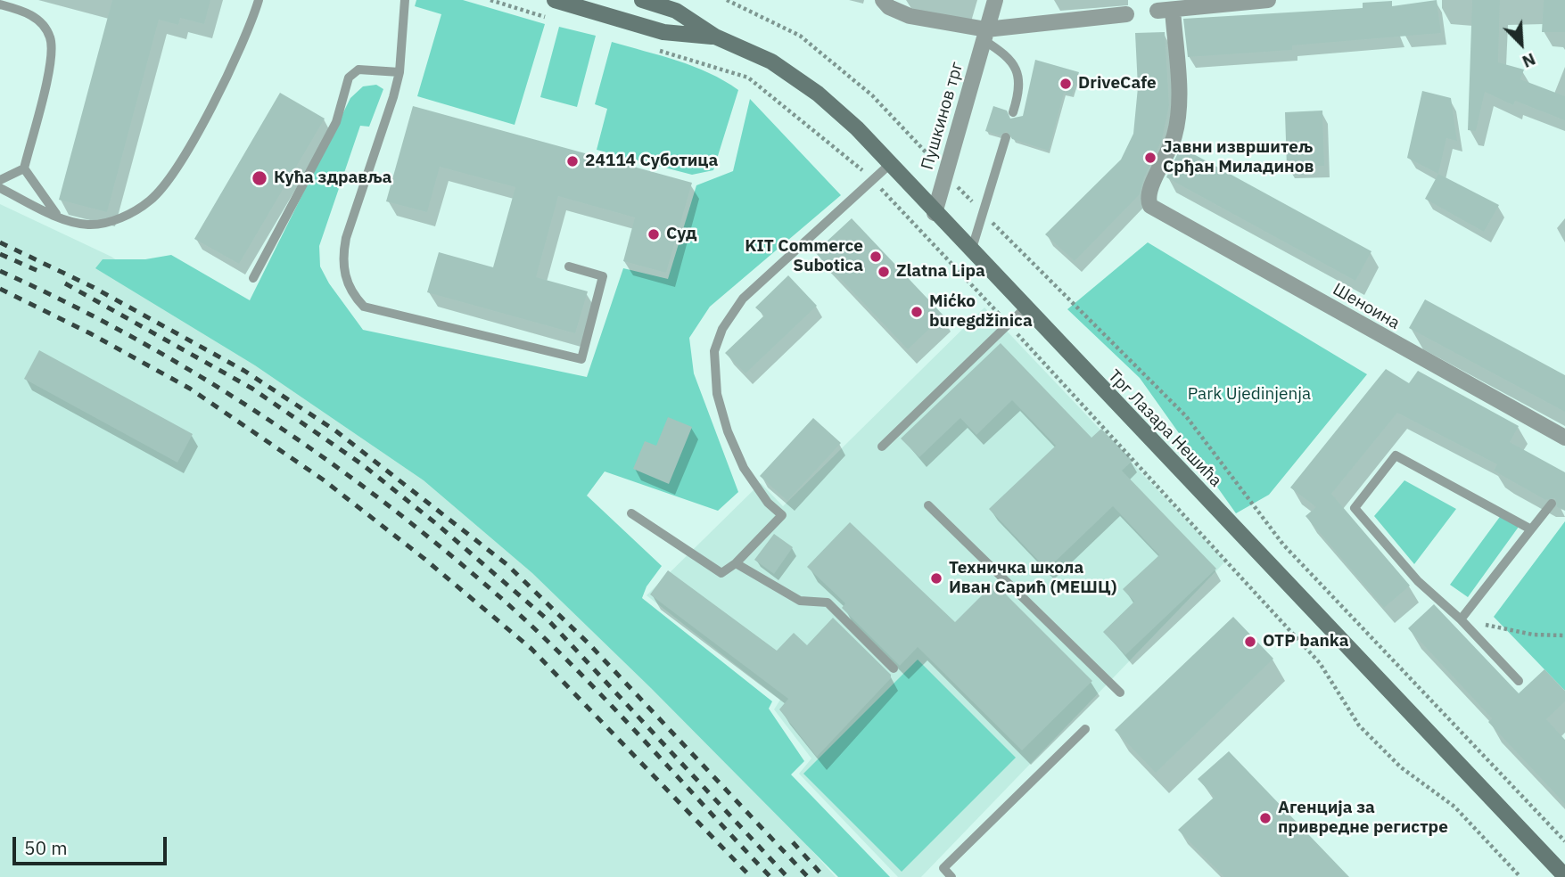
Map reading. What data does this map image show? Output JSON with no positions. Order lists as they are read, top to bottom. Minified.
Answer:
{"streets":{"main road":["Трг Лазара Нешића"],"street":["Пушкинов трг","Шеноина"]},"crossings":[["Пушкинов трг","Трг Лазара Нешића"]],"parks":["Park Ujedinjenja"],"places":["DriveCafe","Јавни извршитељ Срђан Миладинов","24114 Суботица","Кућа здравља","Суд","KIT Commerce Subotica","Zlatna Lipa","Mićko buregdžinica","Техничка школа Иван Сарић (МЕШЦ)","OTP banka","Агенција за привредне регистре"],"scale_bar":"50 m","north":"bottom right"}
